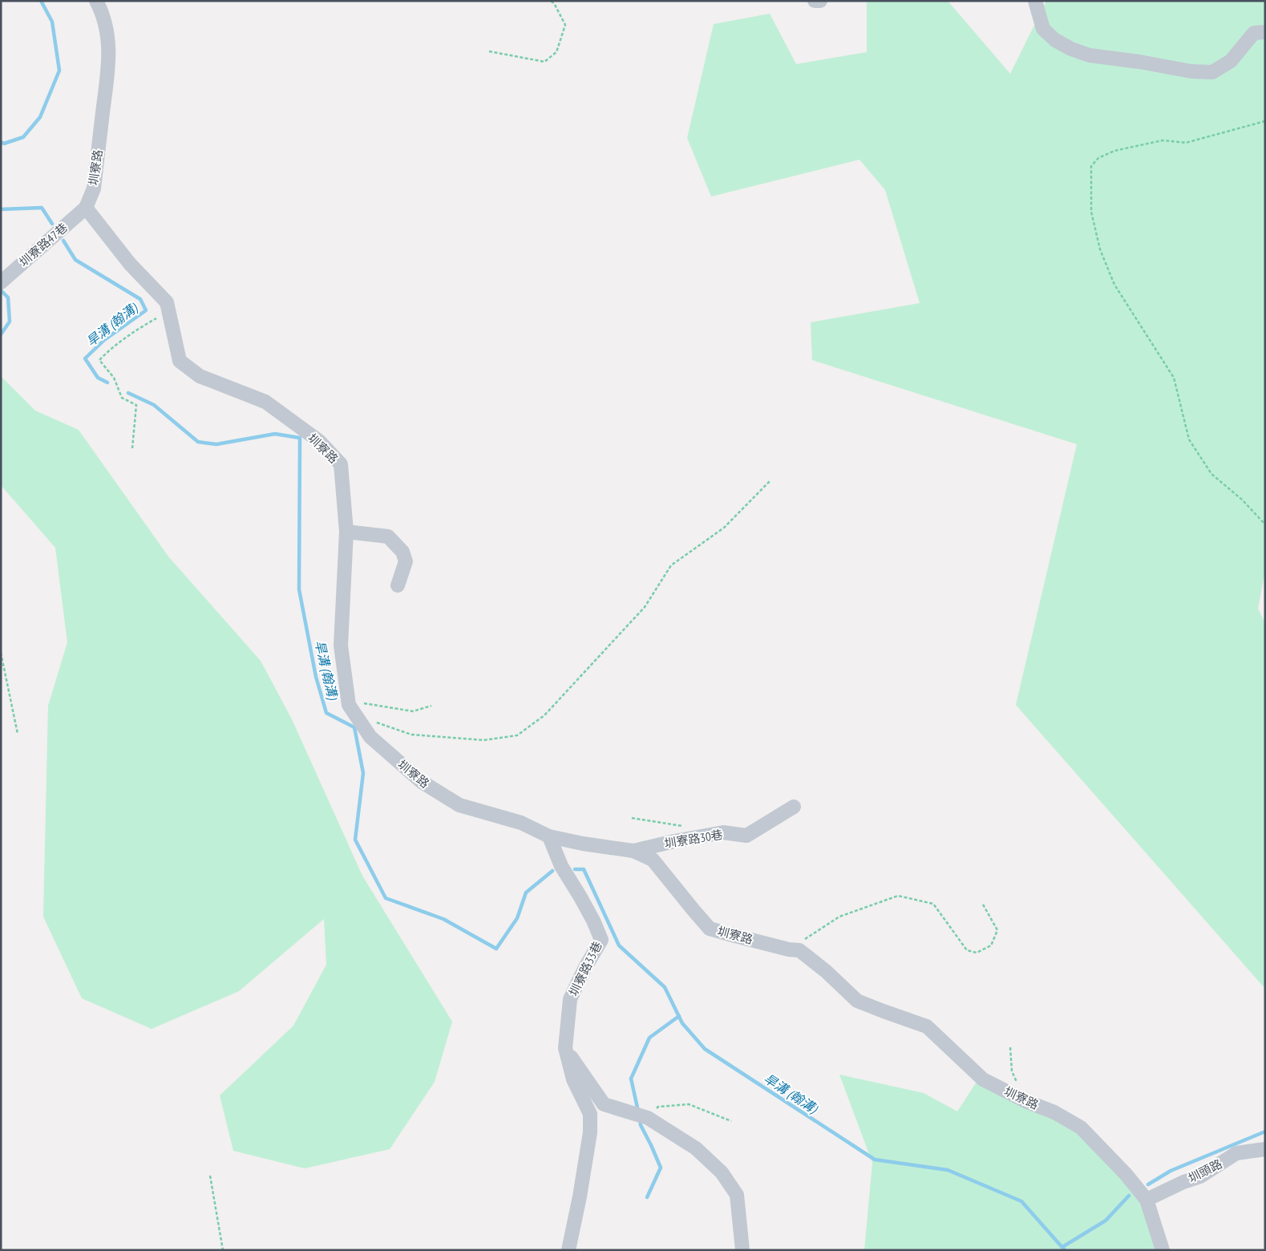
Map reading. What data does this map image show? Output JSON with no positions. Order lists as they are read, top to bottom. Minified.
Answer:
{"streets":{"street":["圳寮路","圳寮路47巷","圳寮路30巷","圳寮路33巷","圳頭路"]},"crossings":[["圳寮路","圳寮路47巷"],["圳寮路","圳寮路30巷"],["圳寮路","圳寮路33巷"],["圳寮路","圳頭路"]],"water":["旱溝 (翰溝)"]}
